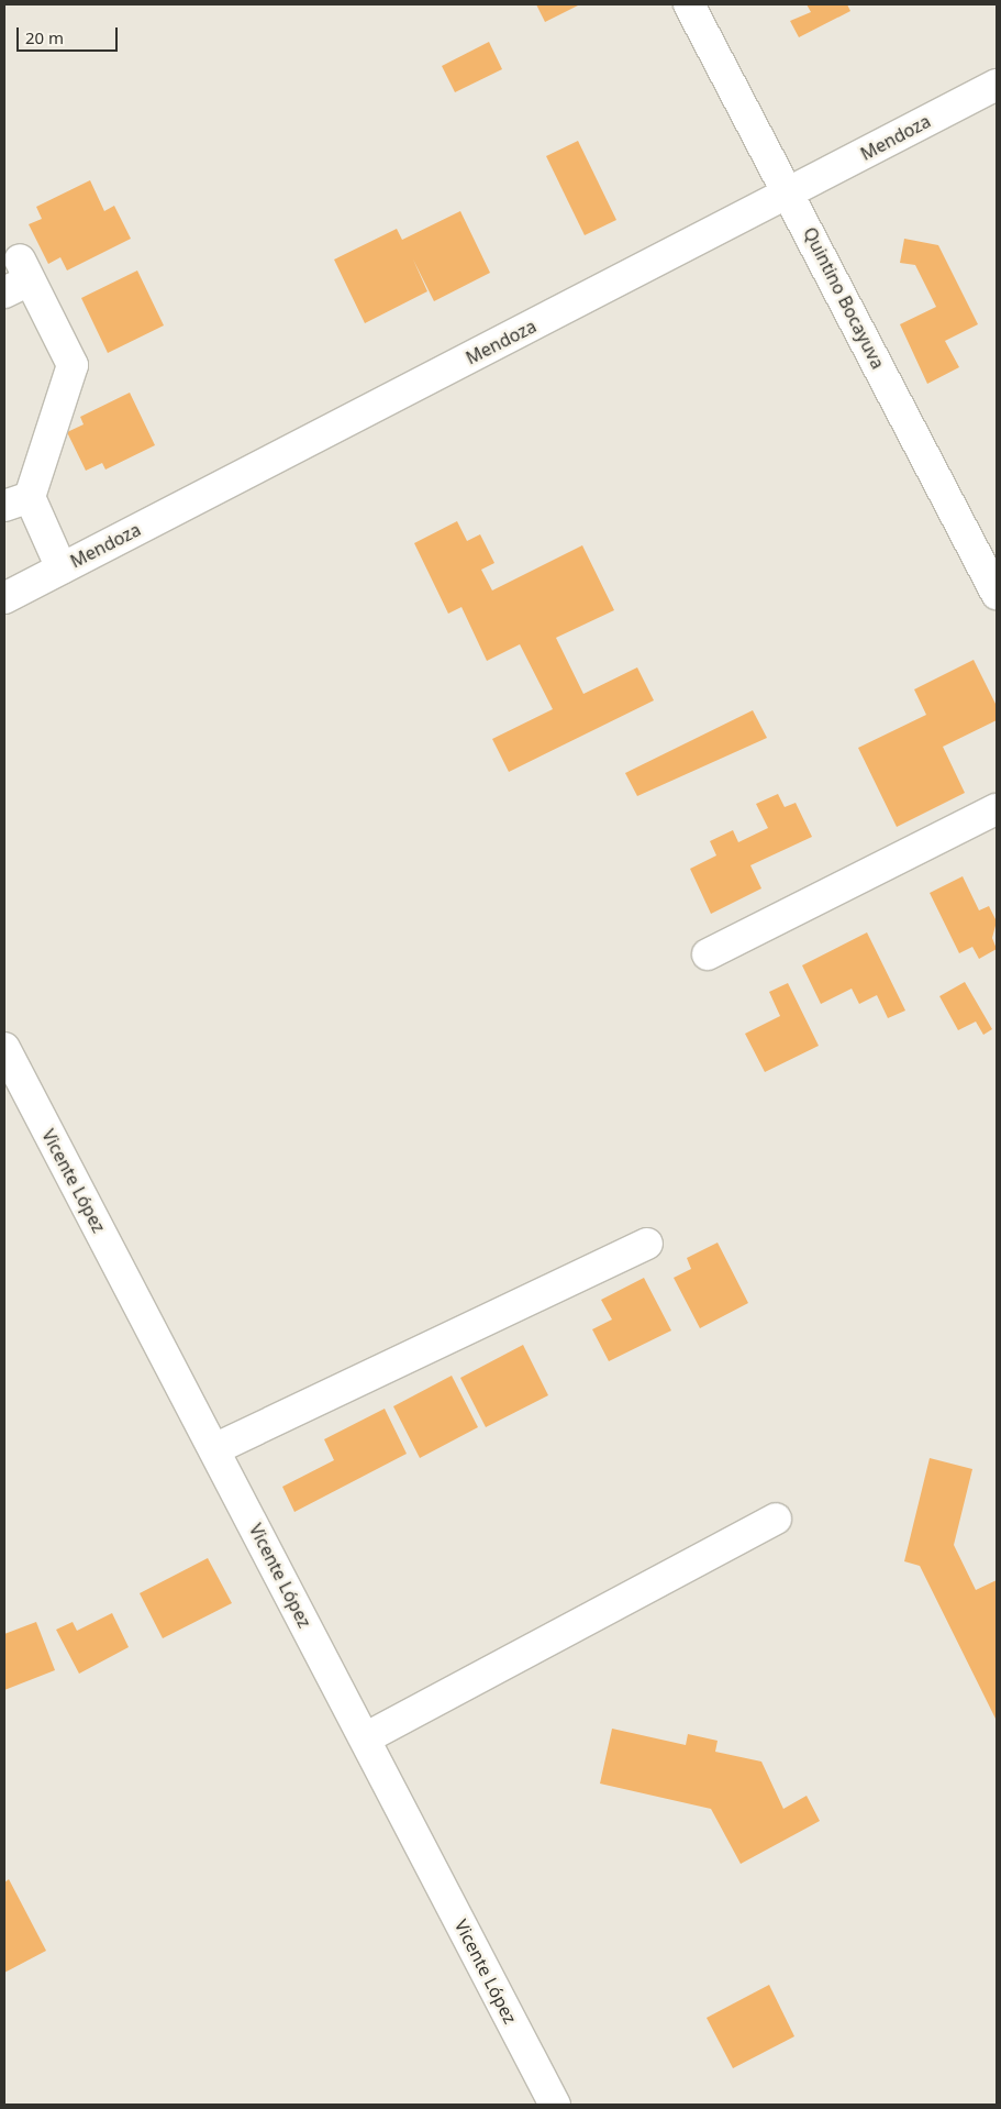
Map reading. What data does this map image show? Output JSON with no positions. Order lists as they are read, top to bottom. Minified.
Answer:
{"streets":{"street":["Mendoza","Quintino Bocayuva","Vicente López"]},"crossings":[["Mendoza","Quintino Bocayuva"]],"scale_bar":"20 m"}
